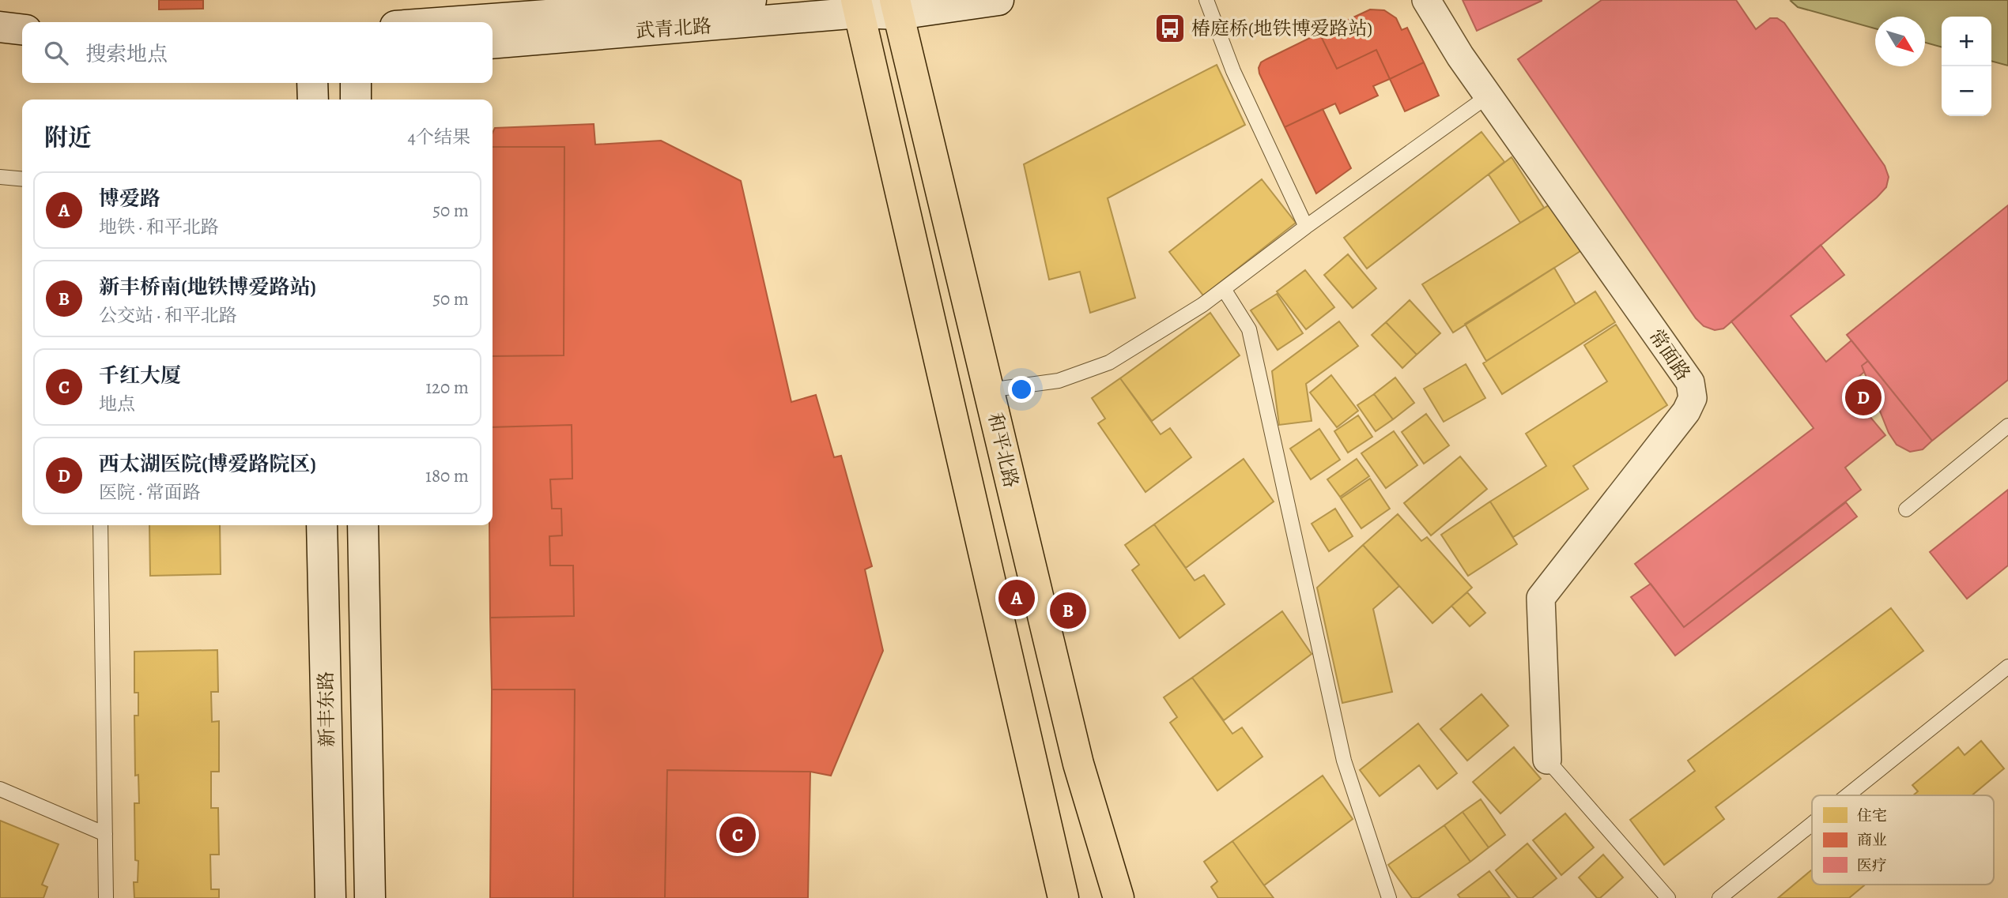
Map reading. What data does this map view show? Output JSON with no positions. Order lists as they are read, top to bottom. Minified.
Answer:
{"streets":{"main road":["武青北路","和平北路","新丰东路"],"street":["常面路"]},"crossings":[["武青北路","和平北路"]],"places":{"bus stop":["椿庭桥(地铁博爱路站)"]},"legend":["住宅","商业","医疗"],"north":"bottom right","page":{"map_buttons":["+","−"],"search":"搜索地点","heading":["附近","4个结果"],"list":[{"mark":"A","name":"博爱路","note":"地铁 · 和平北路","value":"50 m"},{"mark":"B","name":"新丰桥南(地铁博爱路站)","note":"公交站 · 和平北路","value":"50 m"},{"mark":"C","name":"千红大厦","note":"地点","value":"120 m"},{"mark":"D","name":"西太湖医院(博爱路院区)","note":"医院 · 常面路","value":"180 m"}],"pins":["D","A","B","C"]}}
